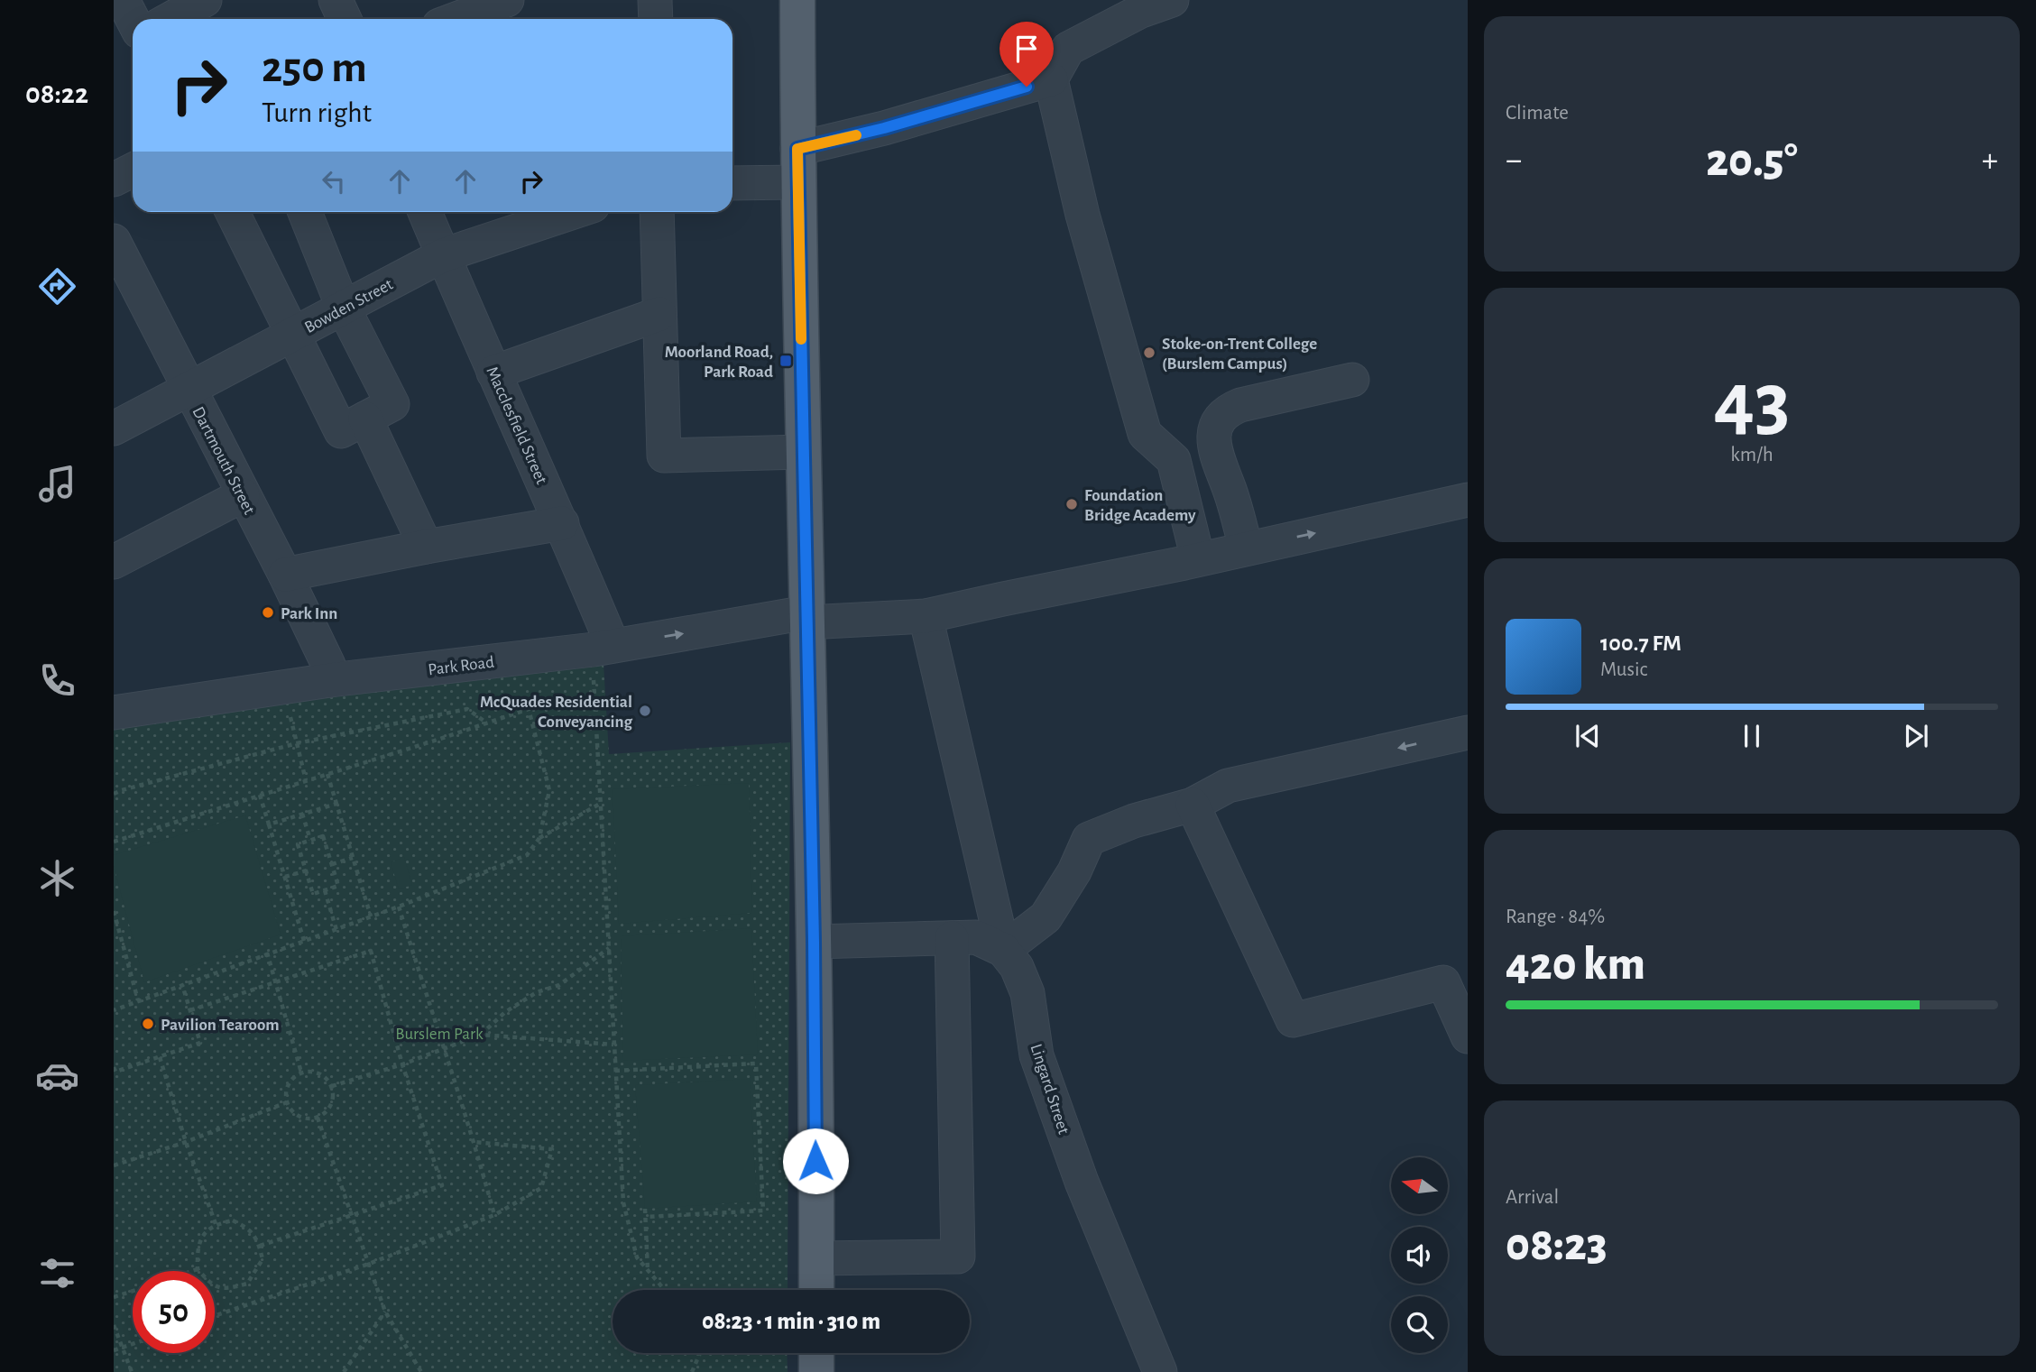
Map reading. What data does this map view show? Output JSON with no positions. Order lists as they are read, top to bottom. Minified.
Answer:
{"streets":{"street":["Bowden Street","Macclesfield Street","Dartmouth Street","Park Road","Lingard Street"]},"crossings":[["Bowden Street","Macclesfield Street"],["Bowden Street","Dartmouth Street"],["Macclesfield Street","Park Road"],["Dartmouth Street","Park Road"]],"parks":["Burslem Park"],"places":{"other":["Stoke-on-Trent College (Burslem Campus)","Foundation Bridge Academy","Park Inn","McQuades Residential Conveyancing","Pavilion Tearoom"],"transit":["Moorland Road, Park Road"]},"north":"left","page":{"tabs":"08:22","tile":["Climate",["43","km/h"],["Range · 84%","420 km"],["Arrival","08:23"]],"turn":["250 m","Turn right"],"heat":["−","20.5°","+"],"song":["100.7 FM","Music"],"limit":"50","trip":"08:23 · 1 min · 310 m"}}
